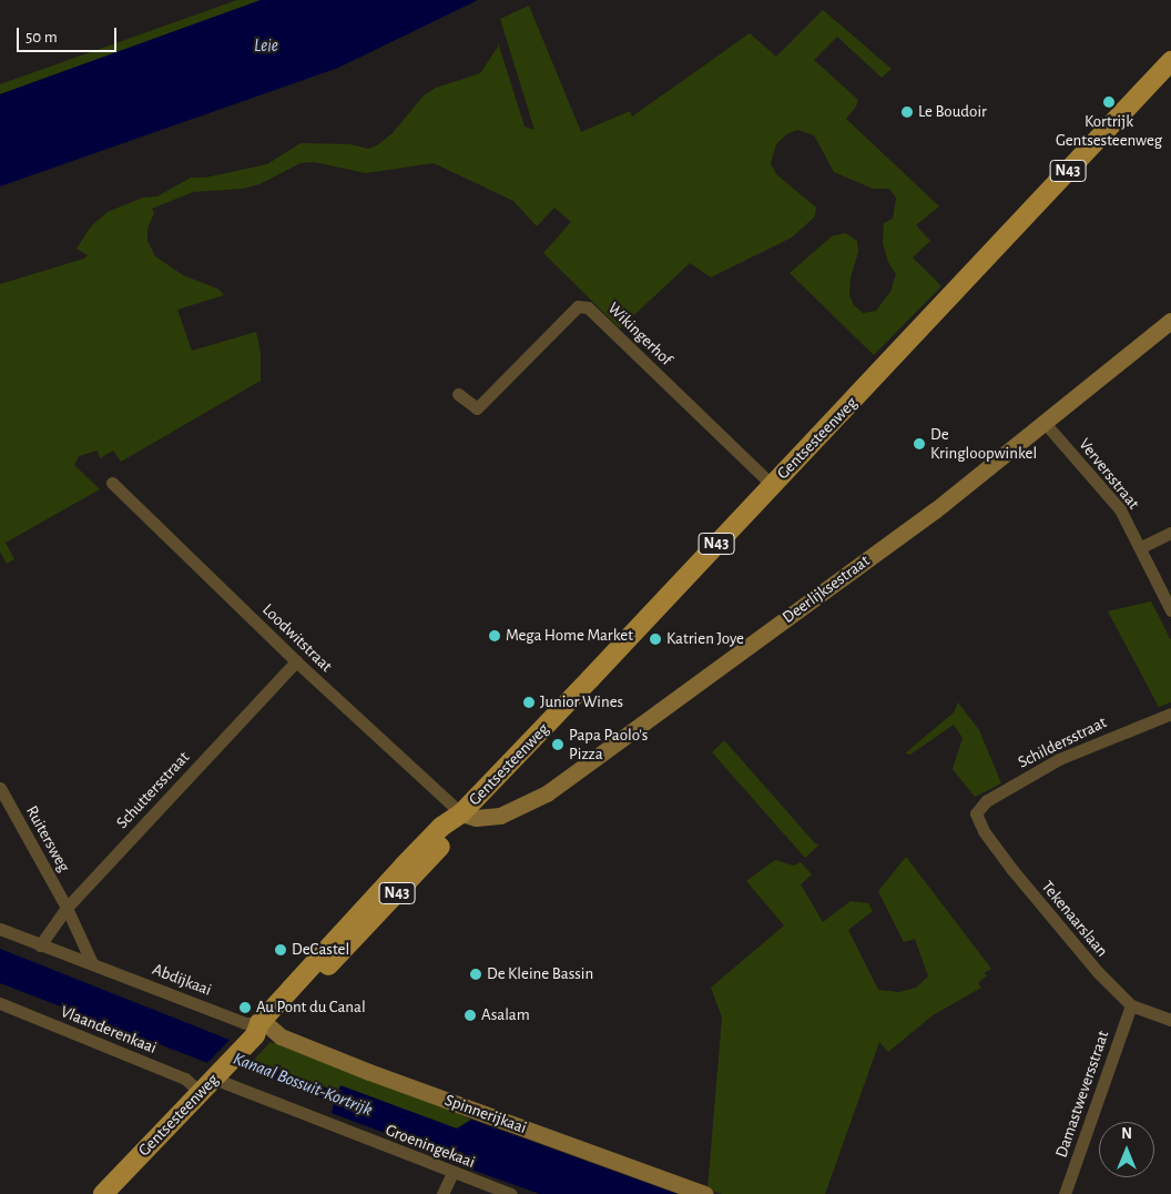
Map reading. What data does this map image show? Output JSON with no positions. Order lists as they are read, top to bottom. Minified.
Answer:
{"streets":{"main road":["N43","Gentsesteenweg"],"street":["Wikingerhof","Verversstraat","Deerlijksestraat","Loodwitstraat","Schildersstraat","Schuttersstraat","Ruitersweg","Tekenaarslaan","Abdijkaai","Vlaanderenkaai","Damastweversstraat","Spinnerijkaai","Groeningekaai"]},"crossings":[["Wikingerhof","Gentsesteenweg"],["Gentsesteenweg","Deerlijksestraat"],["Gentsesteenweg","Loodwitstraat"],["Gentsesteenweg","Abdijkaai"],["Gentsesteenweg","Vlaanderenkaai"],["Gentsesteenweg","Spinnerijkaai"],["Gentsesteenweg","Groeningekaai"],["Verversstraat","Deerlijksestraat"],["Deerlijksestraat","Loodwitstraat"],["Loodwitstraat","Schuttersstraat"],["Schildersstraat","Tekenaarslaan"],["Schuttersstraat","Ruitersweg"],["Schuttersstraat","Abdijkaai"],["Tekenaarslaan","Damastweversstraat"],["Abdijkaai","Spinnerijkaai"]],"water":["Leie","Kanaal Bossuit-Kortrijk"],"places":["Kortrijk Gentsesteenweg","Le Boudoir","De Kringloopwinkel","Mega Home Market","Katrien Joye","Junior Wines","Papa Paolo's Pizza","DeCastel","De Kleine Bassin","Au Pont du Canal","Asalam"],"scale_bar":"50 m","north":"top"}
